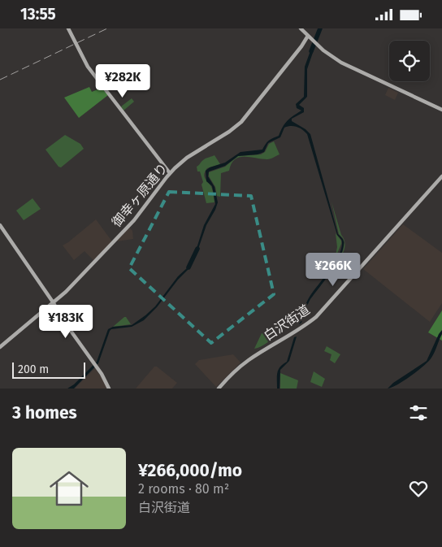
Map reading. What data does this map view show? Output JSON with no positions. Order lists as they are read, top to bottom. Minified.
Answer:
{"streets":{"street":["御幸ヶ原通り","白沢街道"]},"scale_bar":"200 m","page":{"status":"13:55","price":["¥282K","¥266K","¥183K"],"scale":"200 m","heading":"3 homes","list":[{"name":"¥266,000/mo","note":"2 rooms · 80 m² · 白沢街道"}]}}
